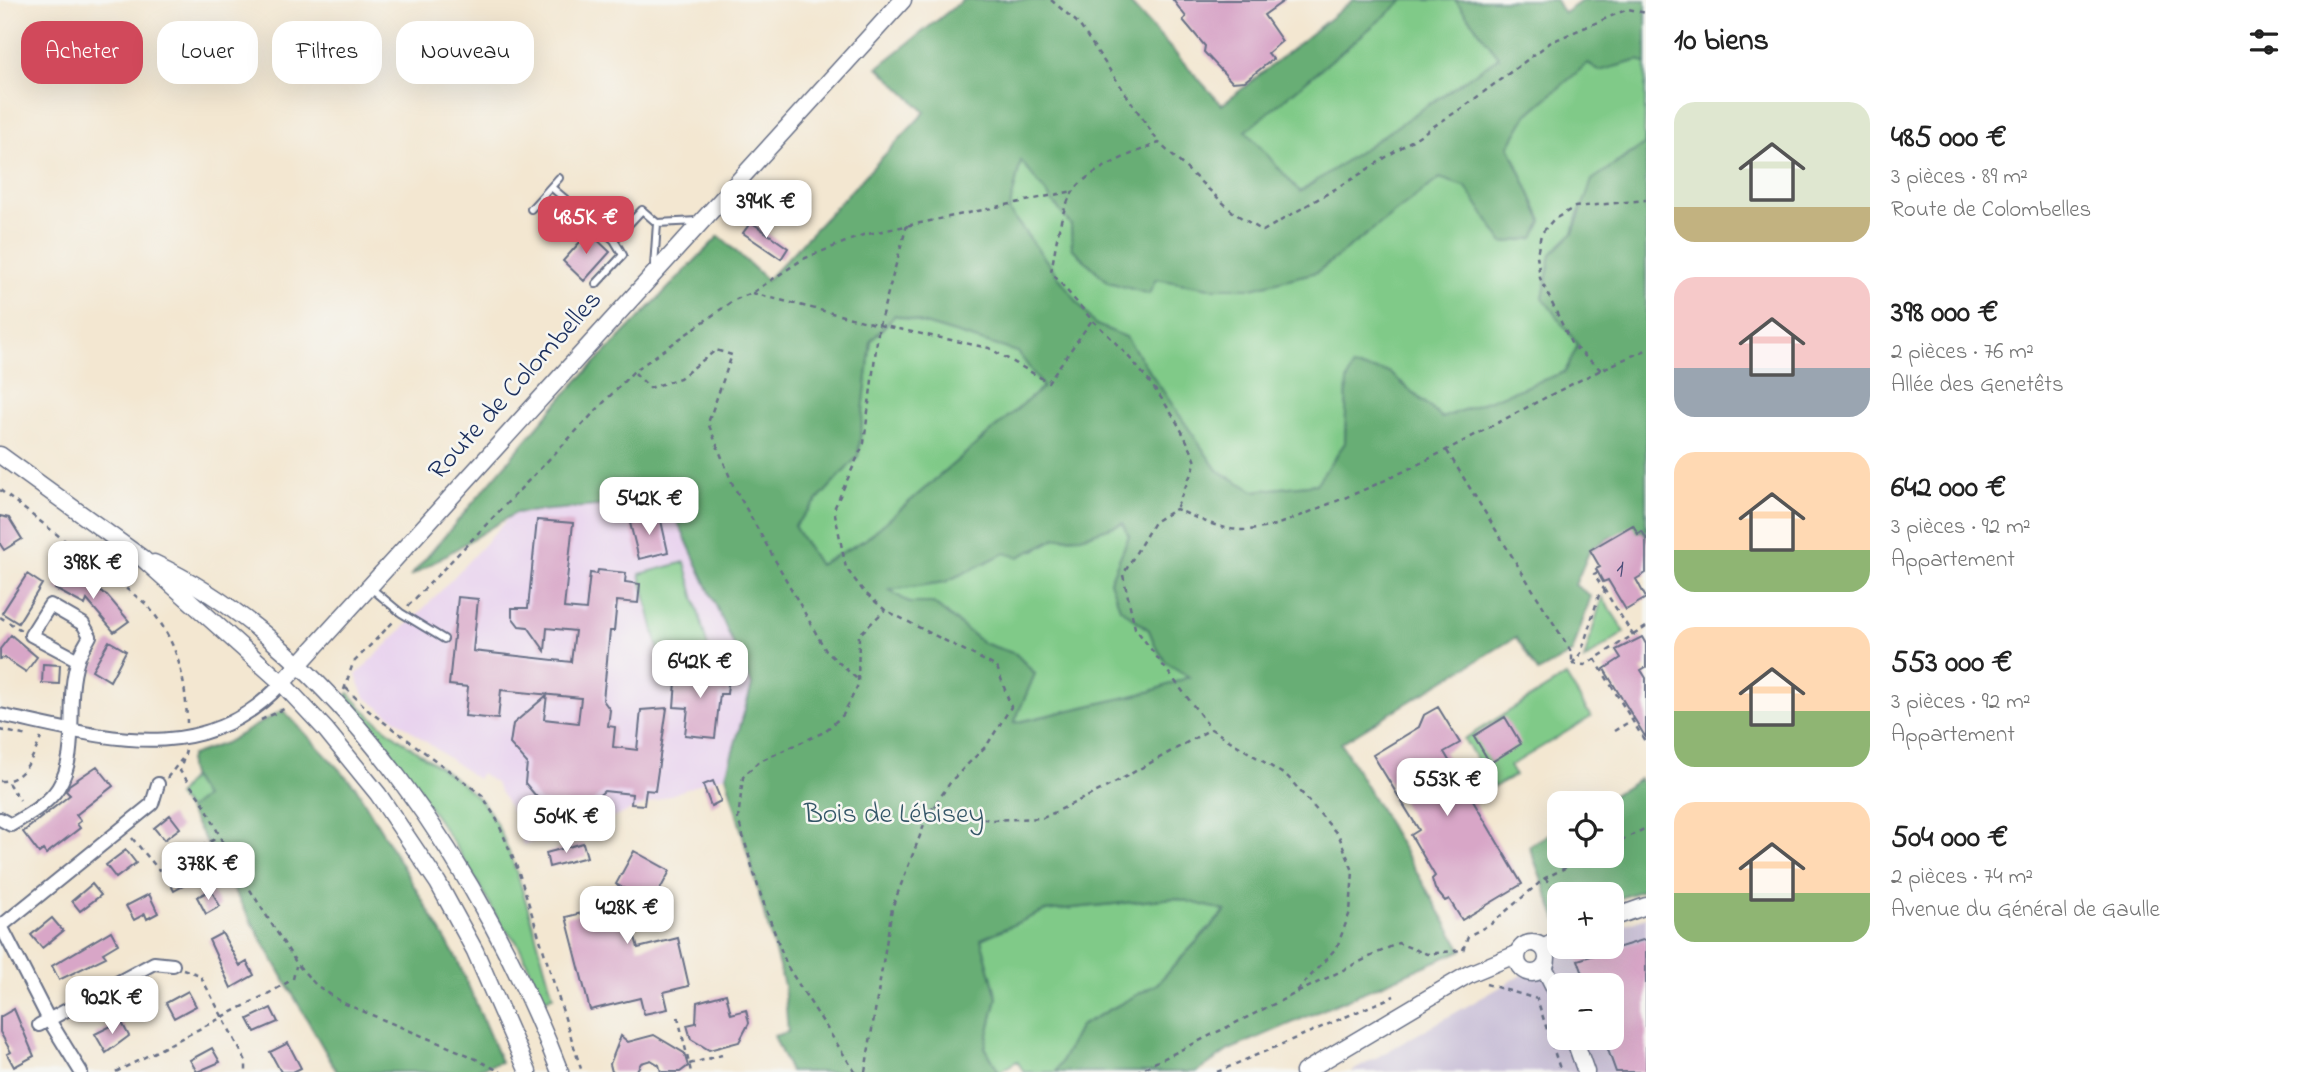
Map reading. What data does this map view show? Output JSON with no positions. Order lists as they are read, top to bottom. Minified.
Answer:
{"streets":{"main road":["Route de Colombelles"]},"parks":["Bois de Lébisey"],"house_numbers":["1"],"page":{"heading":"10 biens","chip":["Acheter","Louer","Filtres","Nouveau"],"list":[{"name":"485 000 €","note":"3 pièces · 89 m² · Route de Colombelles"},{"name":"398 000 €","note":"2 pièces · 76 m² · Allée des Genetêts"},{"name":"642 000 €","note":"3 pièces · 92 m² · Appartement"},{"name":"553 000 €","note":"3 pièces · 92 m² · Appartement"},{"name":"504 000 €","note":"2 pièces · 74 m² · Avenue du Général de Gaulle"}],"price":["394K €","485K €","542K €","398K €","642K €","553K €","504K €","378K €","428K €","902K €"],"map_buttons":["+","−"]}}
